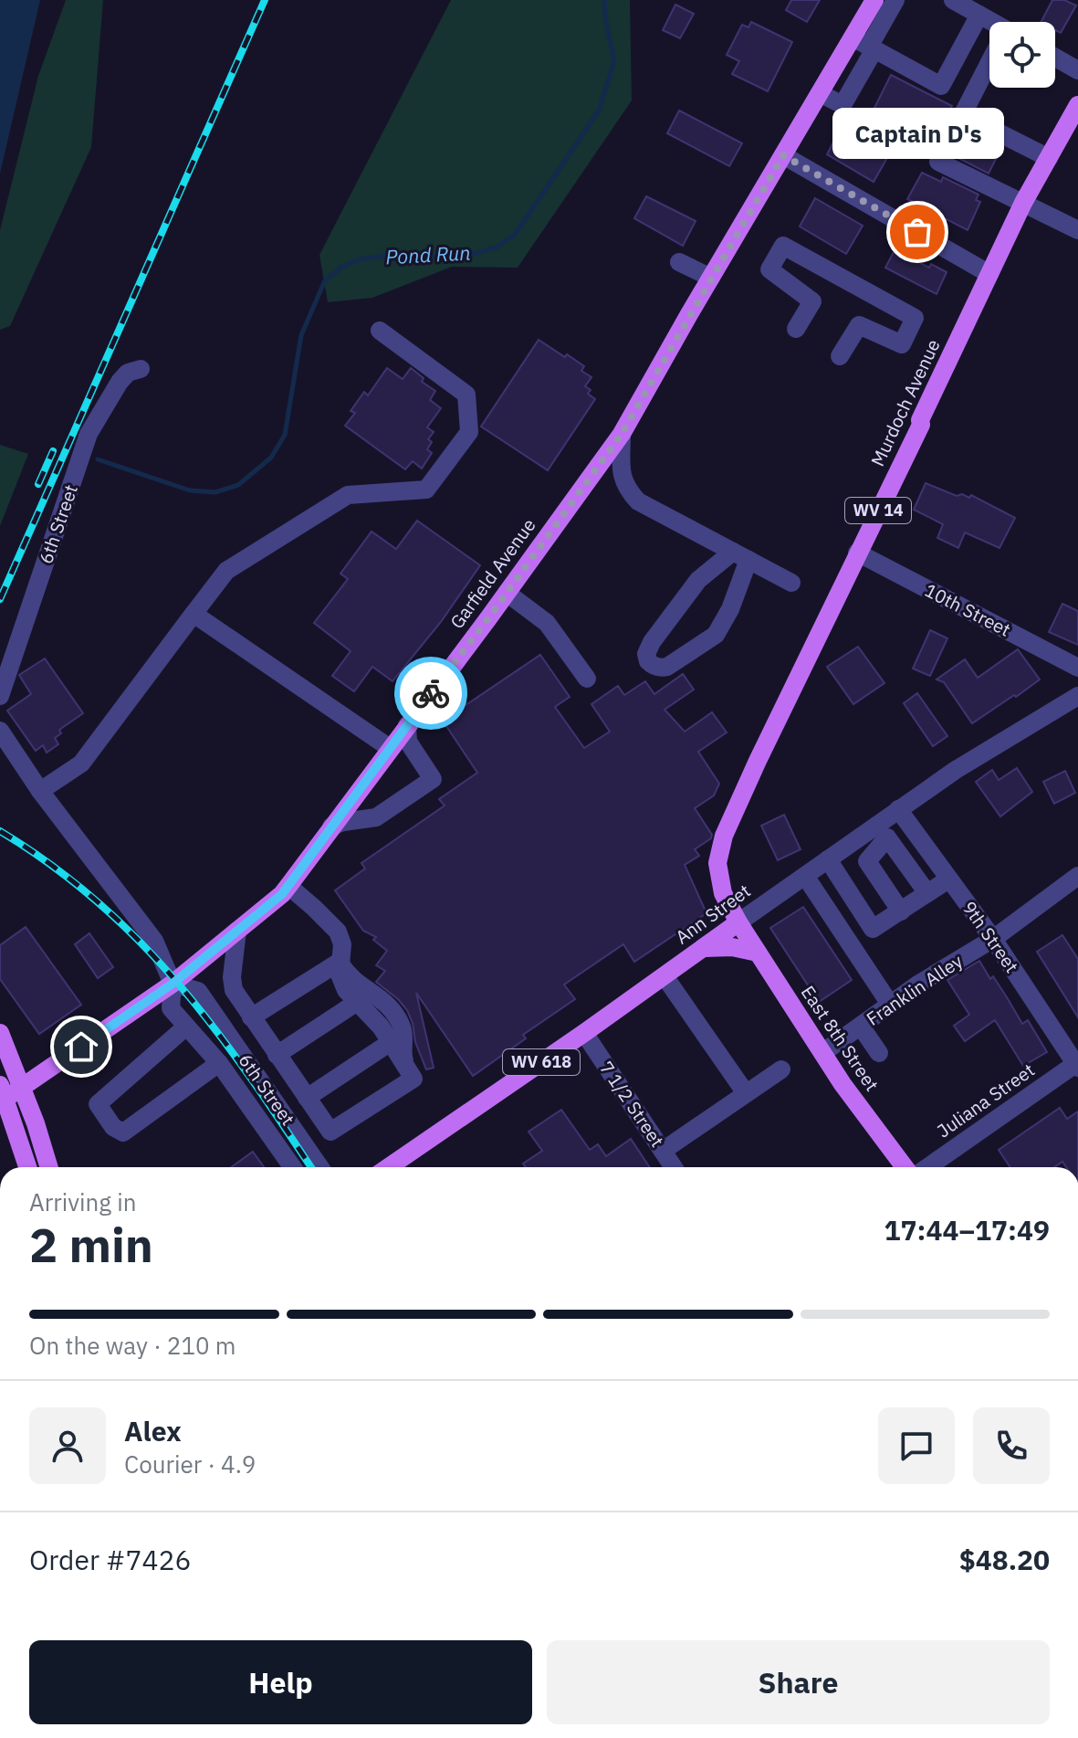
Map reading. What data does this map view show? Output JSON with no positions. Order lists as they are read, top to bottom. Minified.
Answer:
{"streets":{"main road":["Murdoch Avenue","WV 14","Garfield Avenue","Ann Street","East 8th Street","WV 618"],"street":["6th Street","10th Street","9th Street","Franklin Alley","Juliana Street","7 1/2 Street"]},"crossings":[["Murdoch Avenue","10th Street"],["Murdoch Avenue","Ann Street"],["Murdoch Avenue","East 8th Street"],["6th Street","Garfield Avenue"],["Ann Street","9th Street"],["Ann Street","East 8th Street"],["Ann Street","7 1/2 Street"],["9th Street","Franklin Alley"],["9th Street","Juliana Street"],["Franklin Alley","East 8th Street"]],"water":["Pond Run"],"places":["Captain D's"],"page":{"bubble":"Captain D's","heading":["2 min","Arriving in","17:44–17:49"],"panel":["Alex","Courier · 4.9","Order #7426","$48.20"],"bar":"On the way · 210 m","buttons":["Help","Share"]}}
